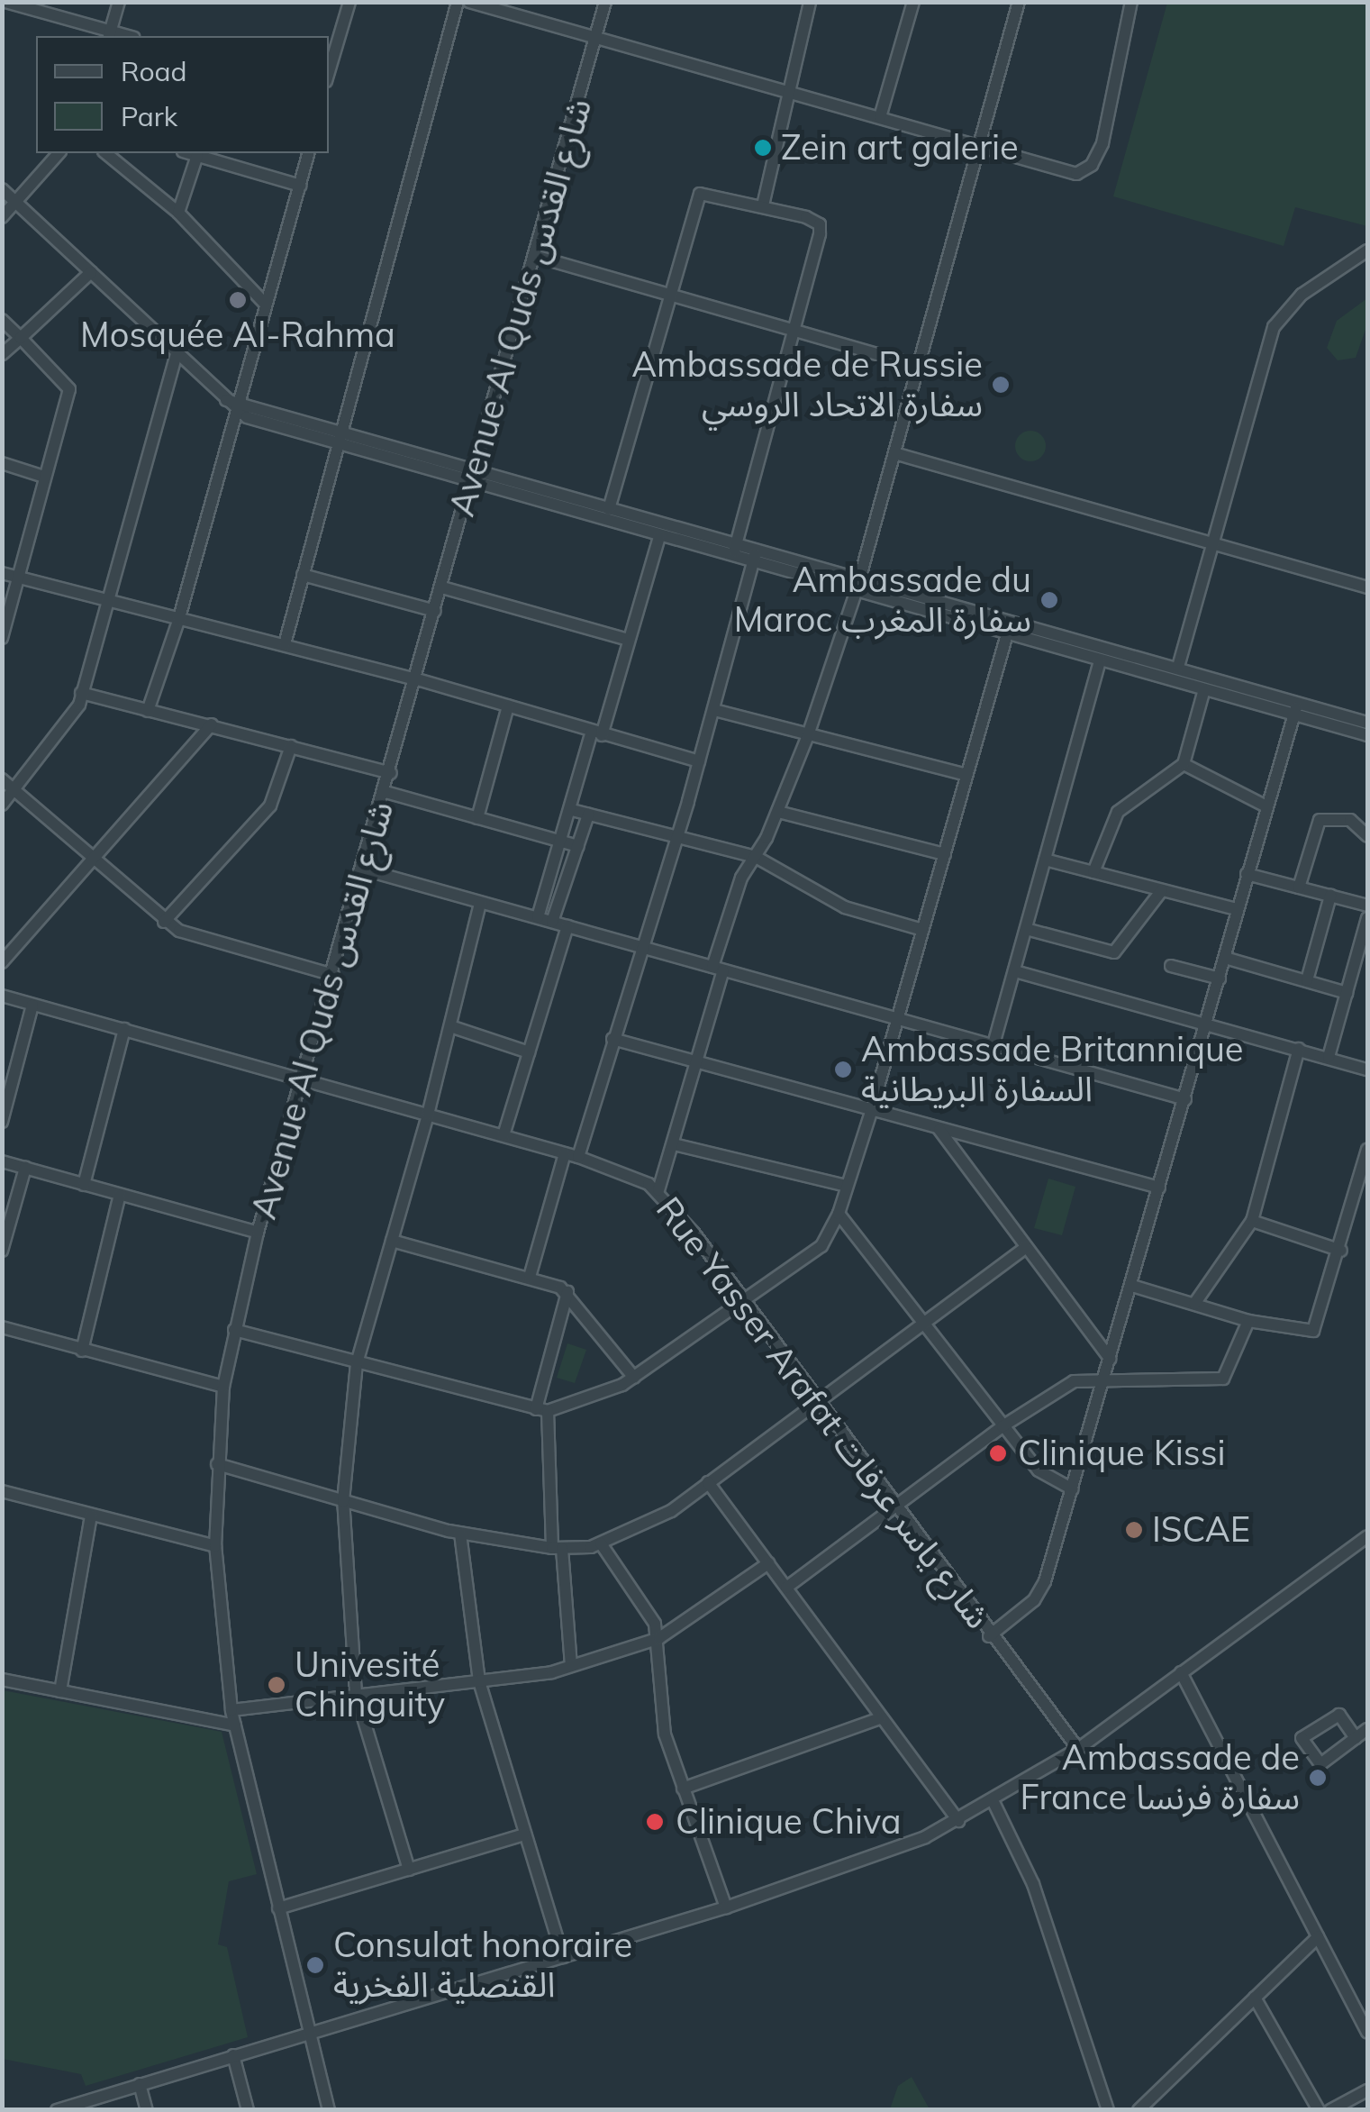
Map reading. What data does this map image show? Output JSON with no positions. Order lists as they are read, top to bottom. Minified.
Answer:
{"streets":{"street":["Avenue Al Quds شارع القدس","Rue Yasser Arafat شارع ياسر عرفات"]},"crossings":[["Avenue Al Quds شارع القدس","Rue Yasser Arafat شارع ياسر عرفات"]],"places":["Zein art galerie","Mosquée Al-Rahma","Ambassade de Russie سفارة الاتحاد الروسي","Ambassade du Maroc سفارة المغرب","Ambassade Britannique السفارة البريطانية","Clinique Kissi","ISCAE","Univesité Chinguity","Ambassade de France سفارة فرنسا","Clinique Chiva","Consulat honoraire القنصلية الفخرية"],"legend":["Road","Park"]}
